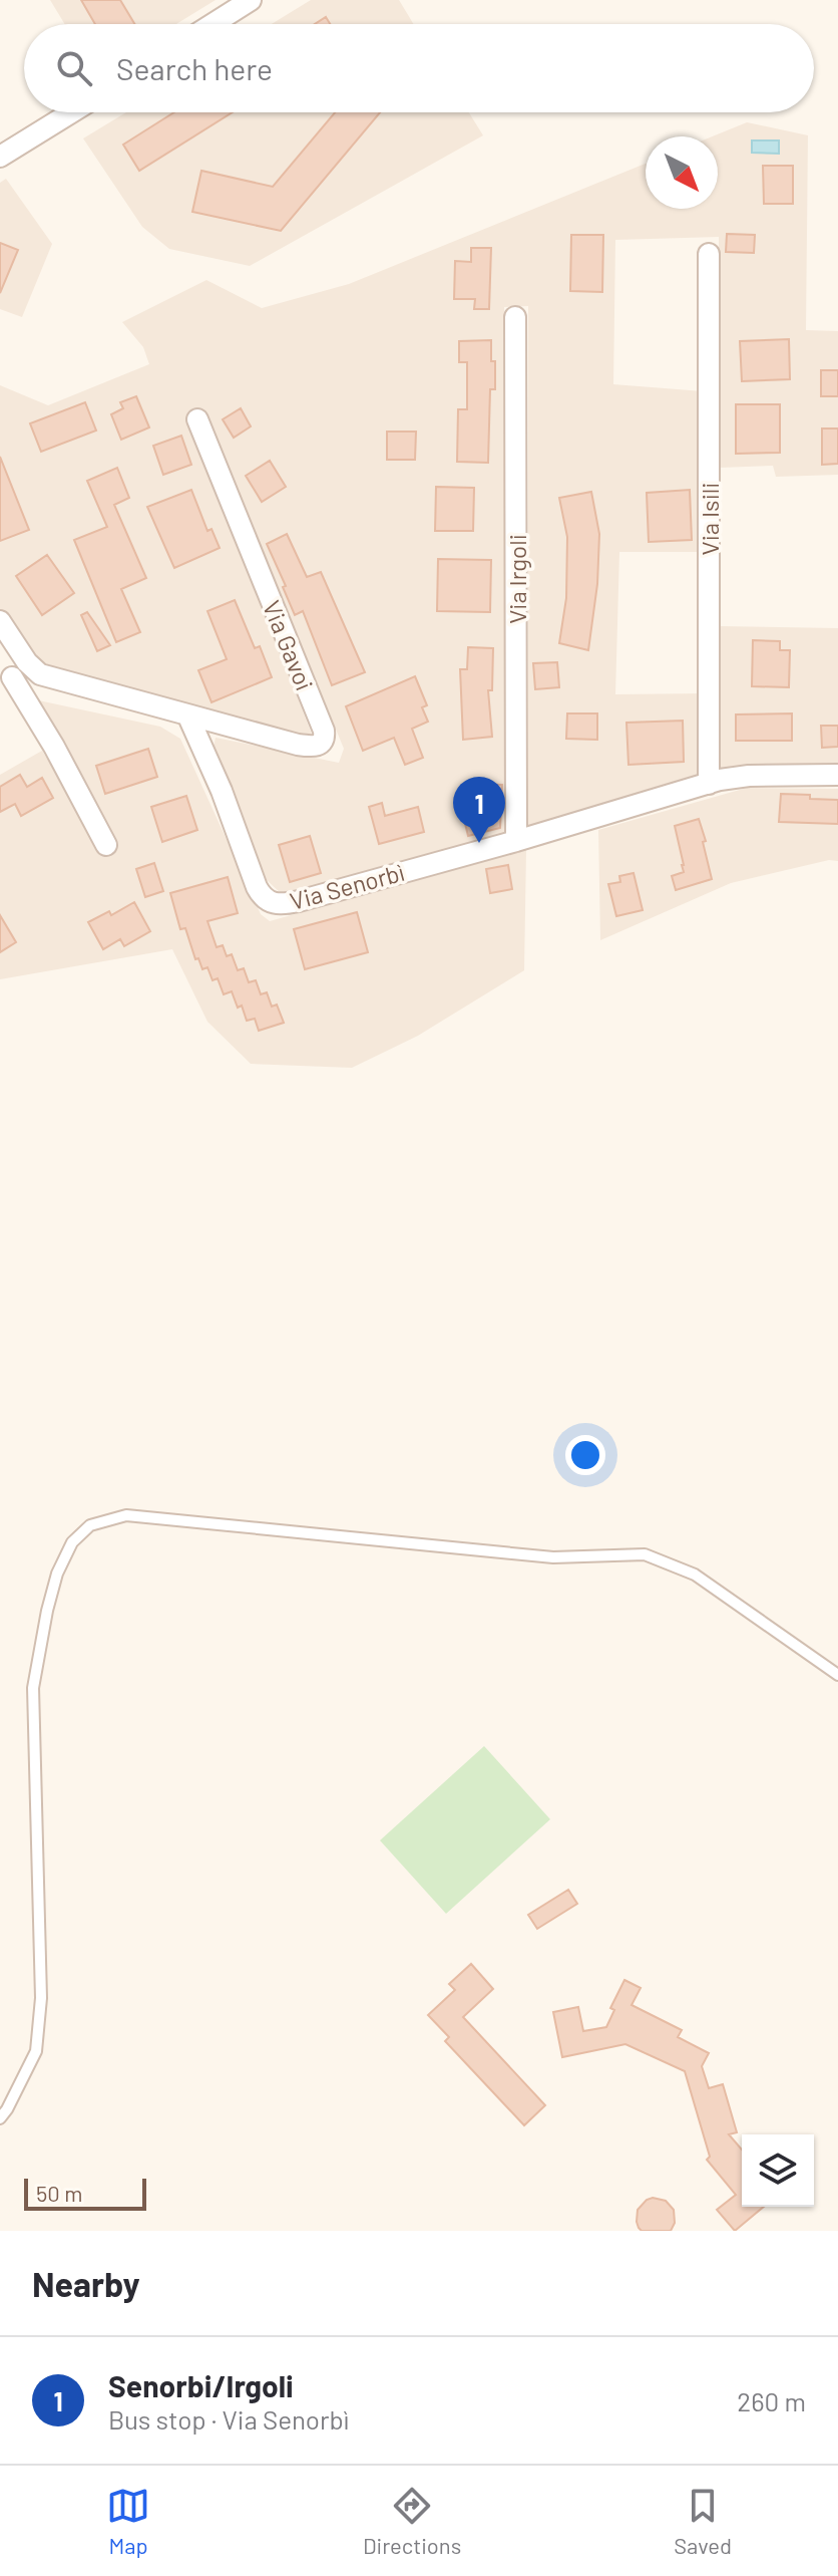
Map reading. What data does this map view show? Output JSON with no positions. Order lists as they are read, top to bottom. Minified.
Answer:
{"streets":{"street":["Via Isili","Via Irgoli","Via Gavoi","Via Senorbì"]},"crossings":[["Via Isili","Via Senorbì"],["Via Irgoli","Via Senorbì"],["Via Gavoi","Via Senorbì"]],"scale_bar":"50 m","north":"bottom right","page":{"search":"Search here","pins":"1","scale":"50 m","heading":"Nearby","list":[{"mark":"1","name":"Senorbi/Irgoli","note":"Bus stop · Via Senorbì","value":"260 m"}],"nav":["Map","Directions","Saved"]}}
